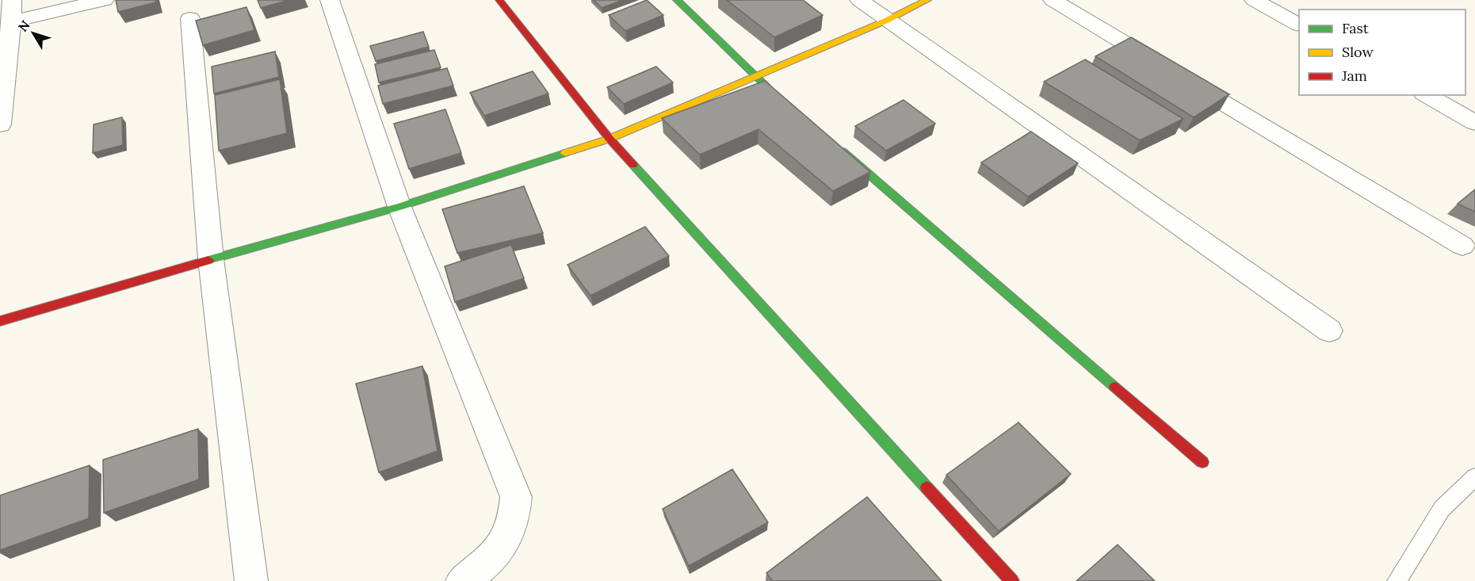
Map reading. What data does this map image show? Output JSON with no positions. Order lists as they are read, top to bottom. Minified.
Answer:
{"legend":["Fast","Slow","Jam"],"north":"top left"}
